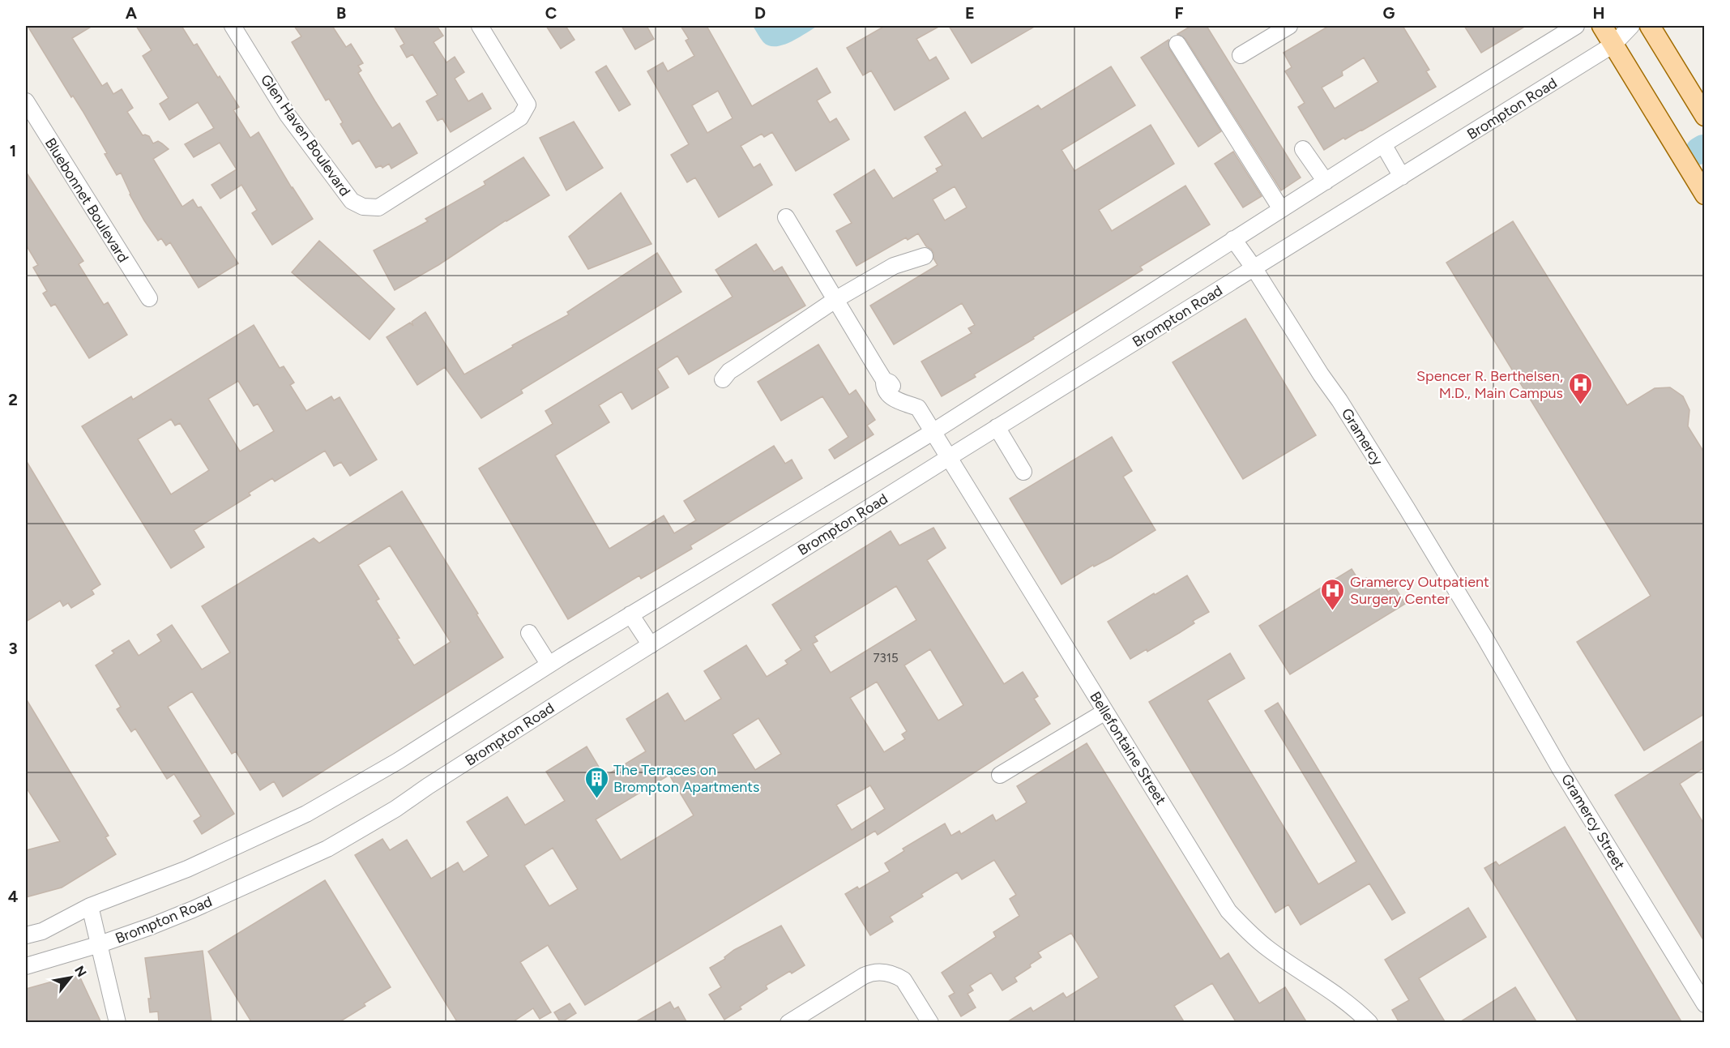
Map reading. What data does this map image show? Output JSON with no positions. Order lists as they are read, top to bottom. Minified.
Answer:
{"streets":{"street":["Brompton Road","Glen Haven Boulevard","Bluebonnet Boulevard","Gramercy","Bellefontaine Street","Gramercy Street"]},"crossings":[["Brompton Road","Gramercy"],["Brompton Road","Bellefontaine Street"],["Gramercy","Gramercy Street"]],"places":{"hospital":["Spencer R. Berthelsen, M.D., Main Campus","Gramercy Outpatient Surgery Center"],"building":["The Terraces on Brompton Apartments"]},"house_numbers":["7315"],"north":"top right","grid":{"columns":["A","B","C","D","E","F","G","H"],"rows":["1","2","3","4"]}}
